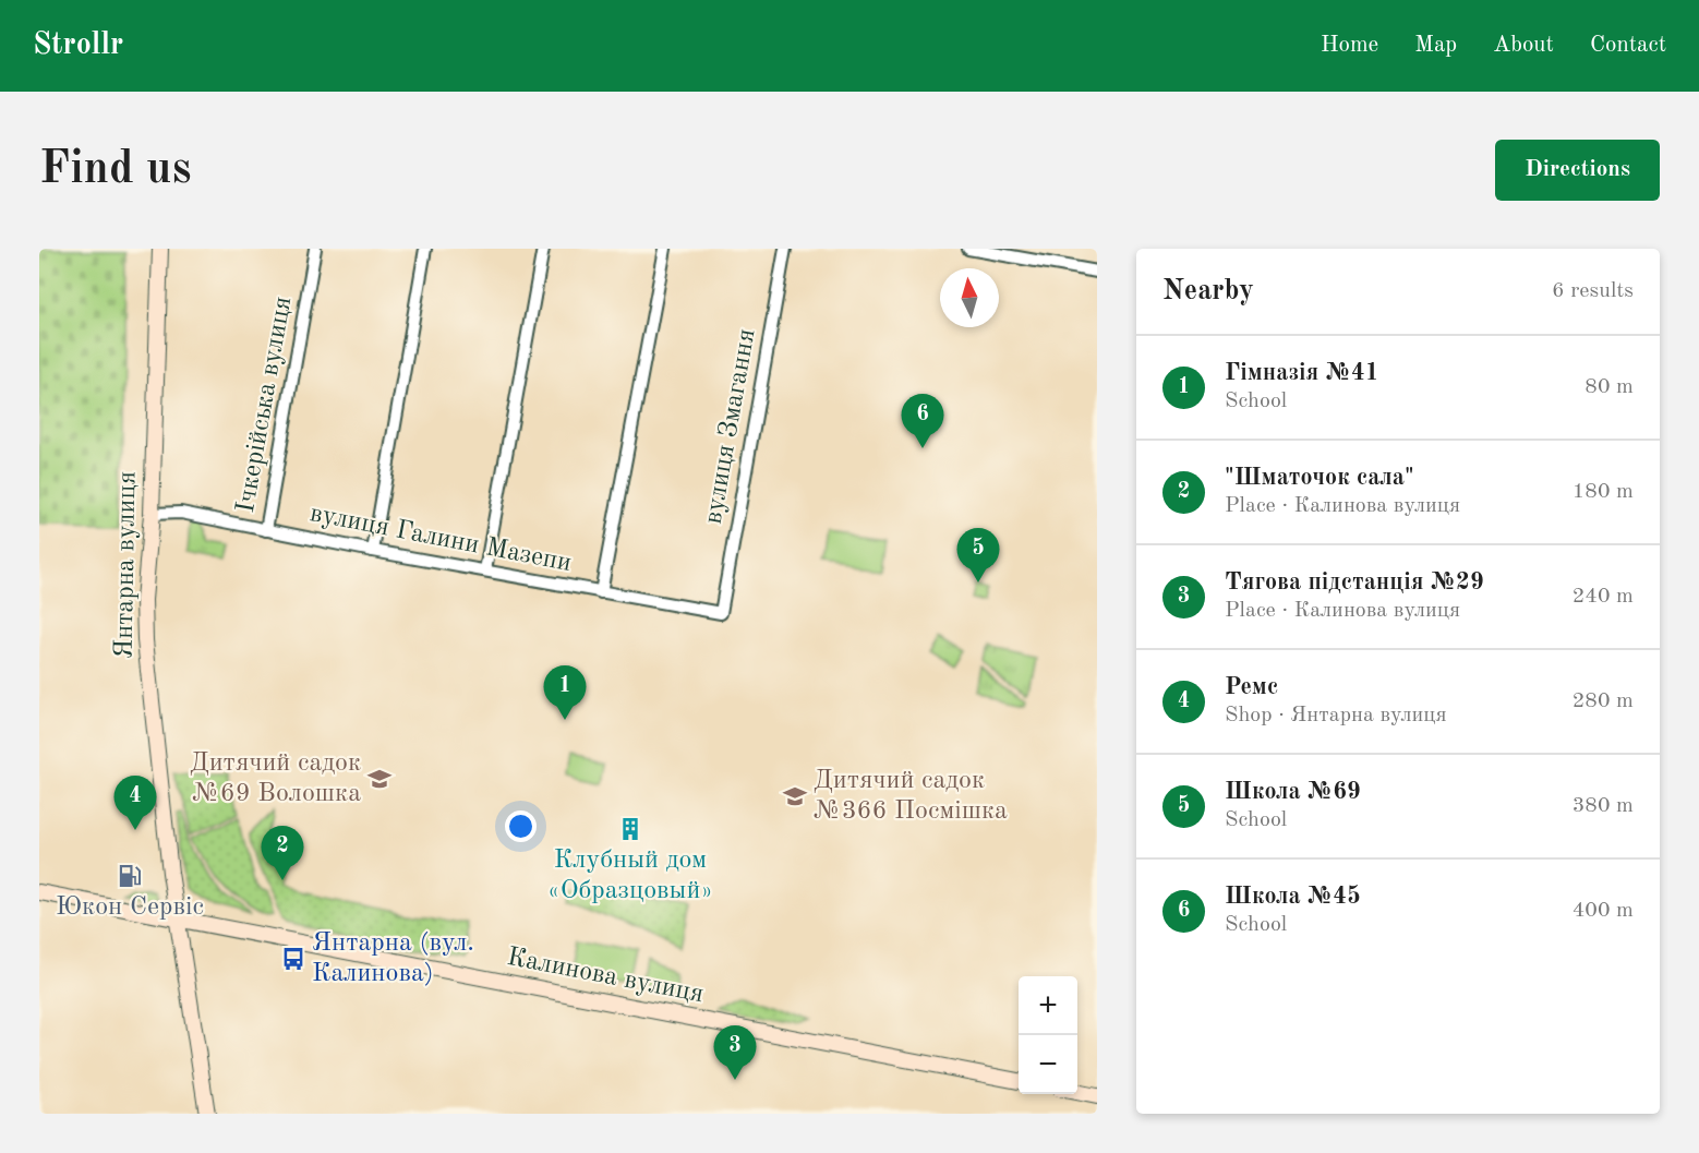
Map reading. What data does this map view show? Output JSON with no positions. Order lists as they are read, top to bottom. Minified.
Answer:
{"streets":{"main road":["Янтарна вулиця","Калинова вулиця"],"street":["Ічкерійська вулиця","вулиця Змагання","вулиця Галини Мазепи"]},"crossings":[["Ічкерійська вулиця","вулиця Галини Мазепи"],["вулиця Змагання","вулиця Галини Мазепи"],["вулиця Галини Мазепи","Янтарна вулиця"],["Янтарна вулиця","Калинова вулиця"]],"places":{"school or university":["Дитячий садок №69 Волошка","Дитячий садок №366 Посмішка"],"building":["Клубный дом «Образцовый»"],"fuel station":["Юкон Сервіс"],"bus stop":["Янтарна (вул. Калинова)"]},"north":"top","page":{"header":"Strollr","nav":["Home","Map","About","Contact"],"buttons":"Directions","title":"Find us","heading":["Nearby","6 results"],"list":[{"mark":"1","name":"Гімназія №41","note":"School","value":"80 m"},{"mark":"2","name":"\"Шматочок сала\"","note":"Place · Калинова вулиця","value":"180 m"},{"mark":"3","name":"Тягова пiдстанцiя №29","note":"Place · Калинова вулиця","value":"240 m"},{"mark":"4","name":"Ремс","note":"Shop · Янтарна вулиця","value":"280 m"},{"mark":"5","name":"Школа №69","note":"School","value":"380 m"},{"mark":"6","name":"Школа №45","note":"School","value":"400 m"}],"pins":["6","5","1","4","2","3"],"map_buttons":["+","−"]}}
